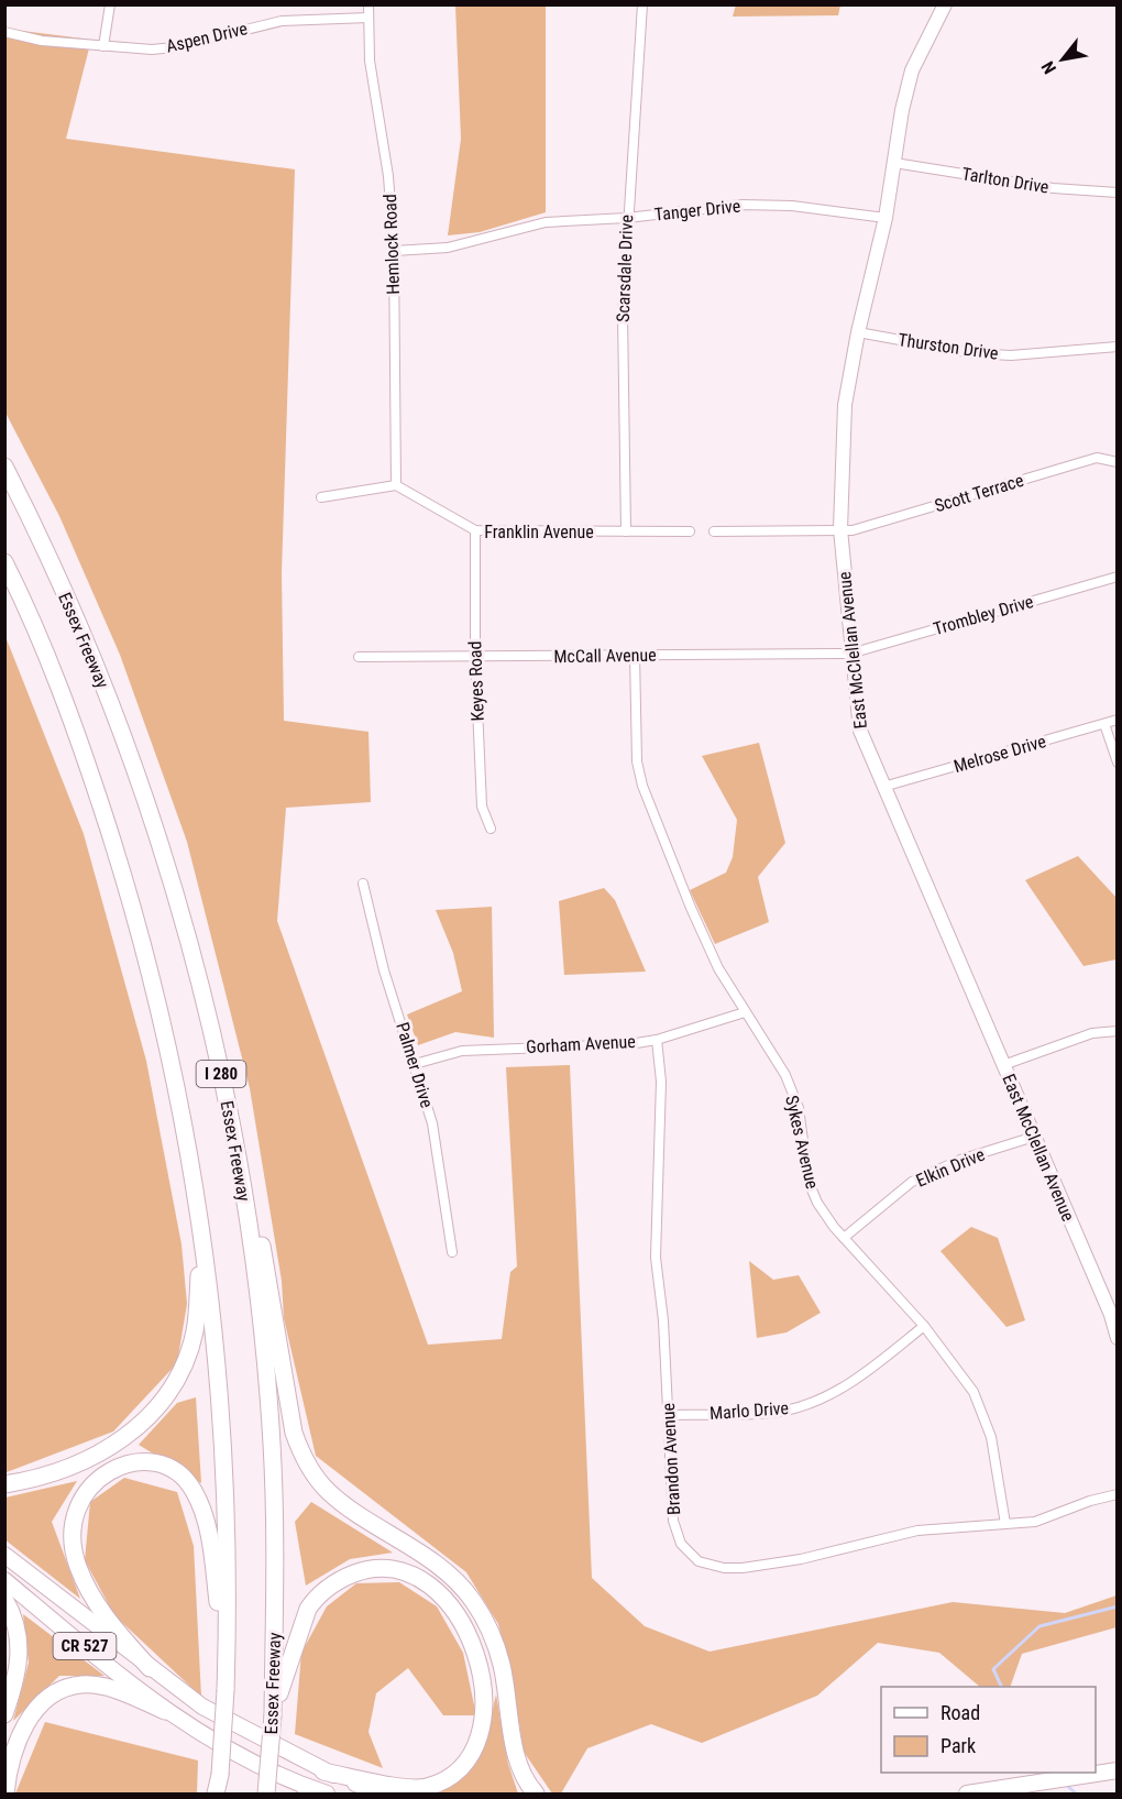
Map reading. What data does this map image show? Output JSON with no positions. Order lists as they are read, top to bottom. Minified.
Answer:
{"streets":{"highway":["Essex Freeway","I 280"],"main road":["CR 527"],"street":["Aspen Drive","Tarlton Drive","Tanger Drive","Hemlock Road","Scarsdale Drive","Thurston Drive","Scott Terrace","Franklin Avenue","Trombley Drive","East McClellan Avenue","McCall Avenue","Keyes Road","Melrose Drive","Gorham Avenue","Palmer Drive","Sykes Avenue","Elkin Drive","Marlo Drive","Brandon Avenue"]},"crossings":[["Aspen Drive","Hemlock Road"],["Tarlton Drive","East McClellan Avenue"],["Tanger Drive","Hemlock Road"],["Tanger Drive","Scarsdale Drive"],["Tanger Drive","East McClellan Avenue"],["Hemlock Road","Franklin Avenue"],["Scarsdale Drive","Franklin Avenue"],["Thurston Drive","East McClellan Avenue"],["Scott Terrace","East McClellan Avenue"],["Franklin Avenue","Keyes Road"],["Trombley Drive","East McClellan Avenue"],["Trombley Drive","McCall Avenue"],["East McClellan Avenue","McCall Avenue"],["East McClellan Avenue","Melrose Drive"],["East McClellan Avenue","Elkin Drive"],["McCall Avenue","Keyes Road"],["McCall Avenue","Sykes Avenue"],["Gorham Avenue","Palmer Drive"],["Gorham Avenue","Sykes Avenue"],["Gorham Avenue","Brandon Avenue"],["Sykes Avenue","Elkin Drive"],["Sykes Avenue","Marlo Drive"],["Sykes Avenue","Brandon Avenue"],["Marlo Drive","Brandon Avenue"]],"legend":["Road","Park"],"north":"bottom left"}
